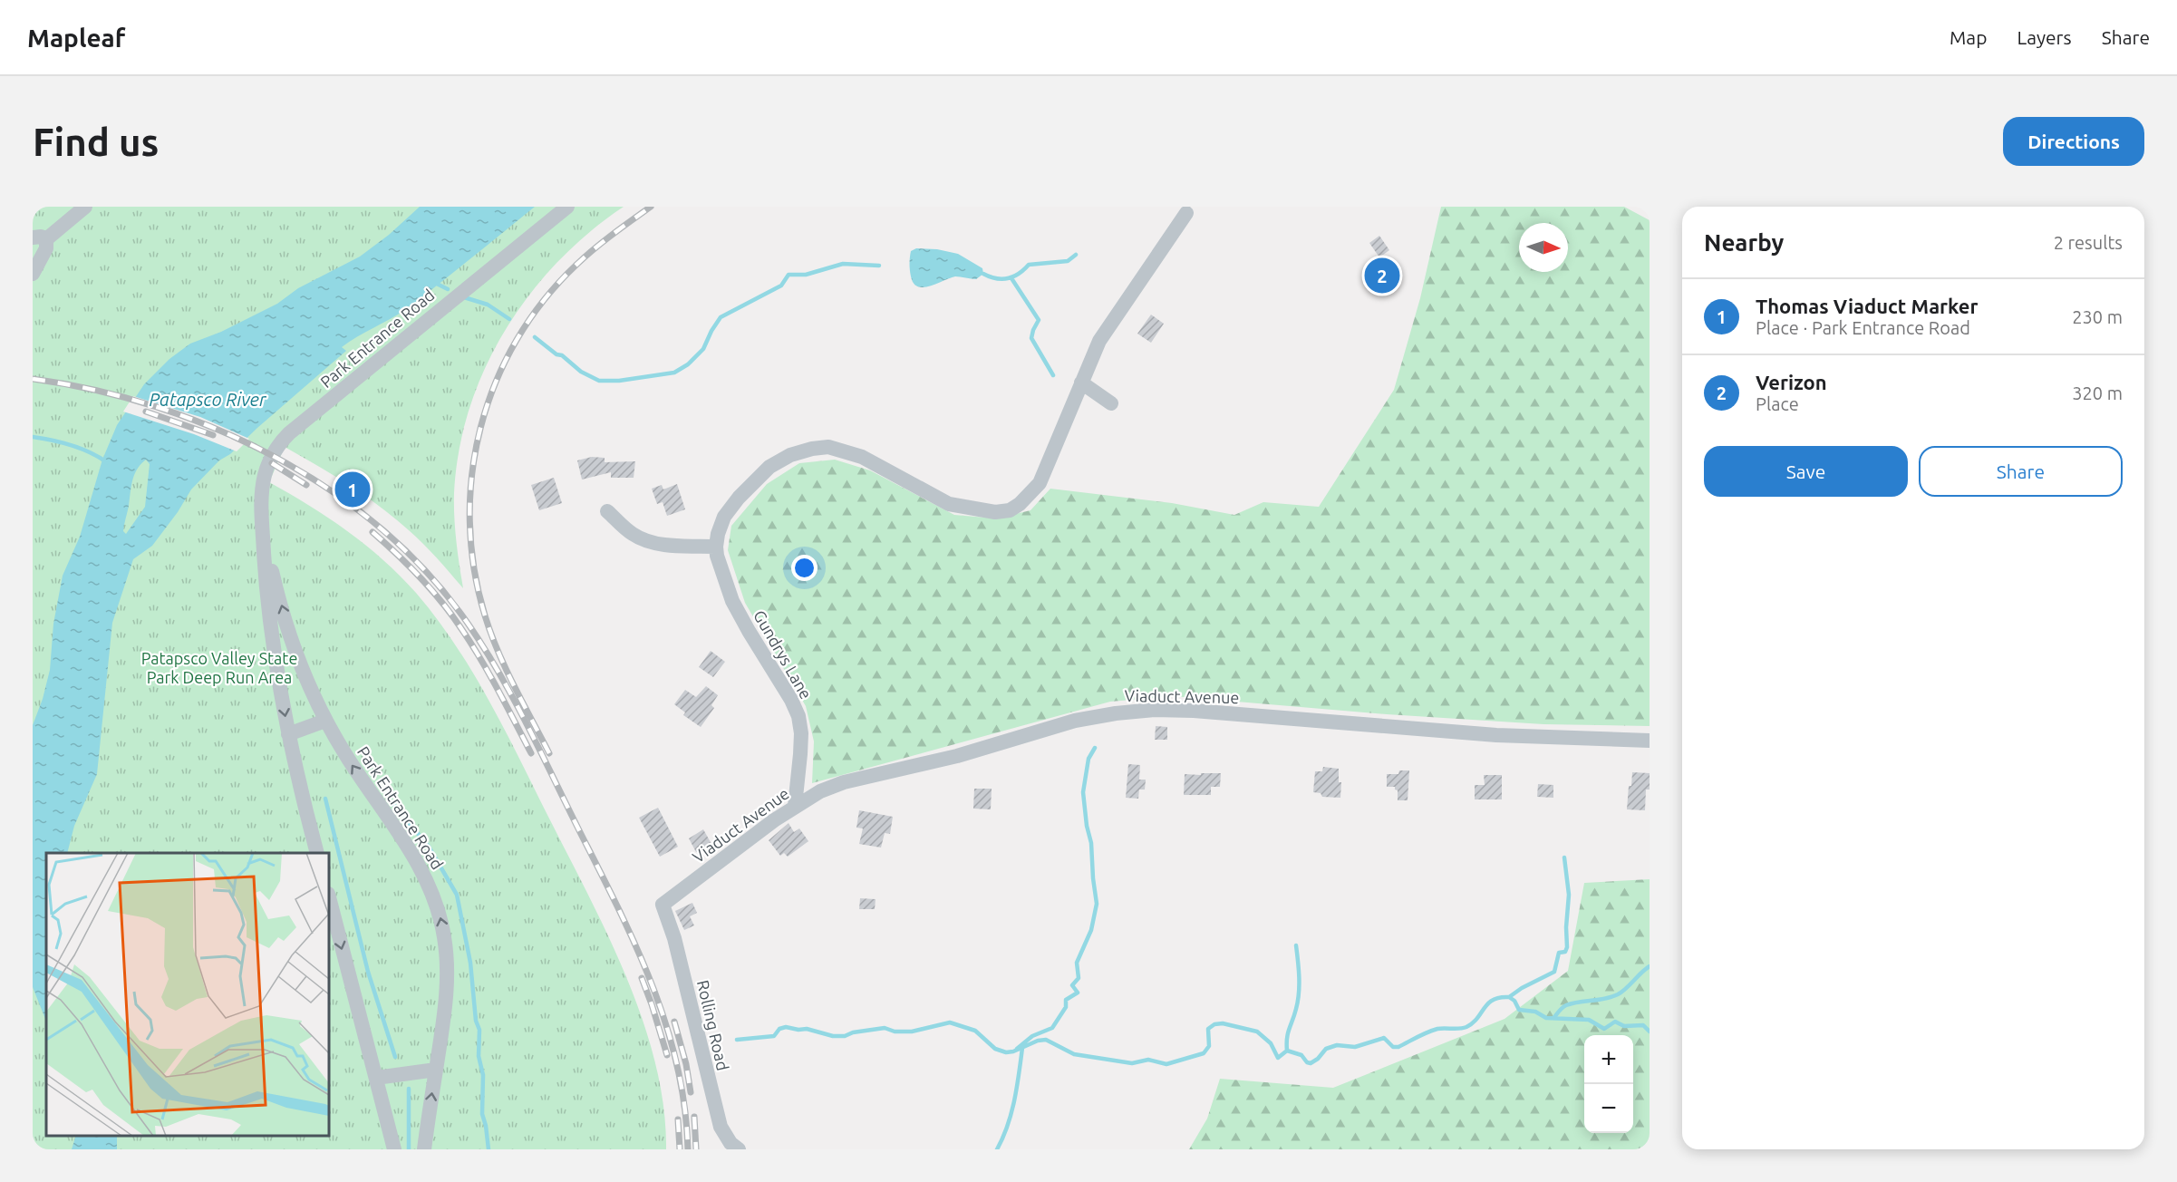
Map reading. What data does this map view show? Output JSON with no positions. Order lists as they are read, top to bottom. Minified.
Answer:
{"streets":{"street":["Park Entrance Road","Gundrys Lane","Viaduct Avenue","Rolling Road"]},"crossings":[["Gundrys Lane","Viaduct Avenue"],["Viaduct Avenue","Rolling Road"]],"water":["Patapsco River"],"parks":["Patapsco Valley State Park Deep Run Area"],"north":"right","page":{"header":"Mapleaf","nav":["Map","Layers","Share"],"buttons":["Directions",["Save","Share"]],"title":"Find us","heading":["Nearby","2 results"],"pins":["2","1"],"list":[{"mark":"1","name":"Thomas Viaduct Marker","note":"Place · Park Entrance Road","value":"230 m"},{"mark":"2","name":"Verizon","note":"Place","value":"320 m"}],"map_buttons":["+","−"]}}
